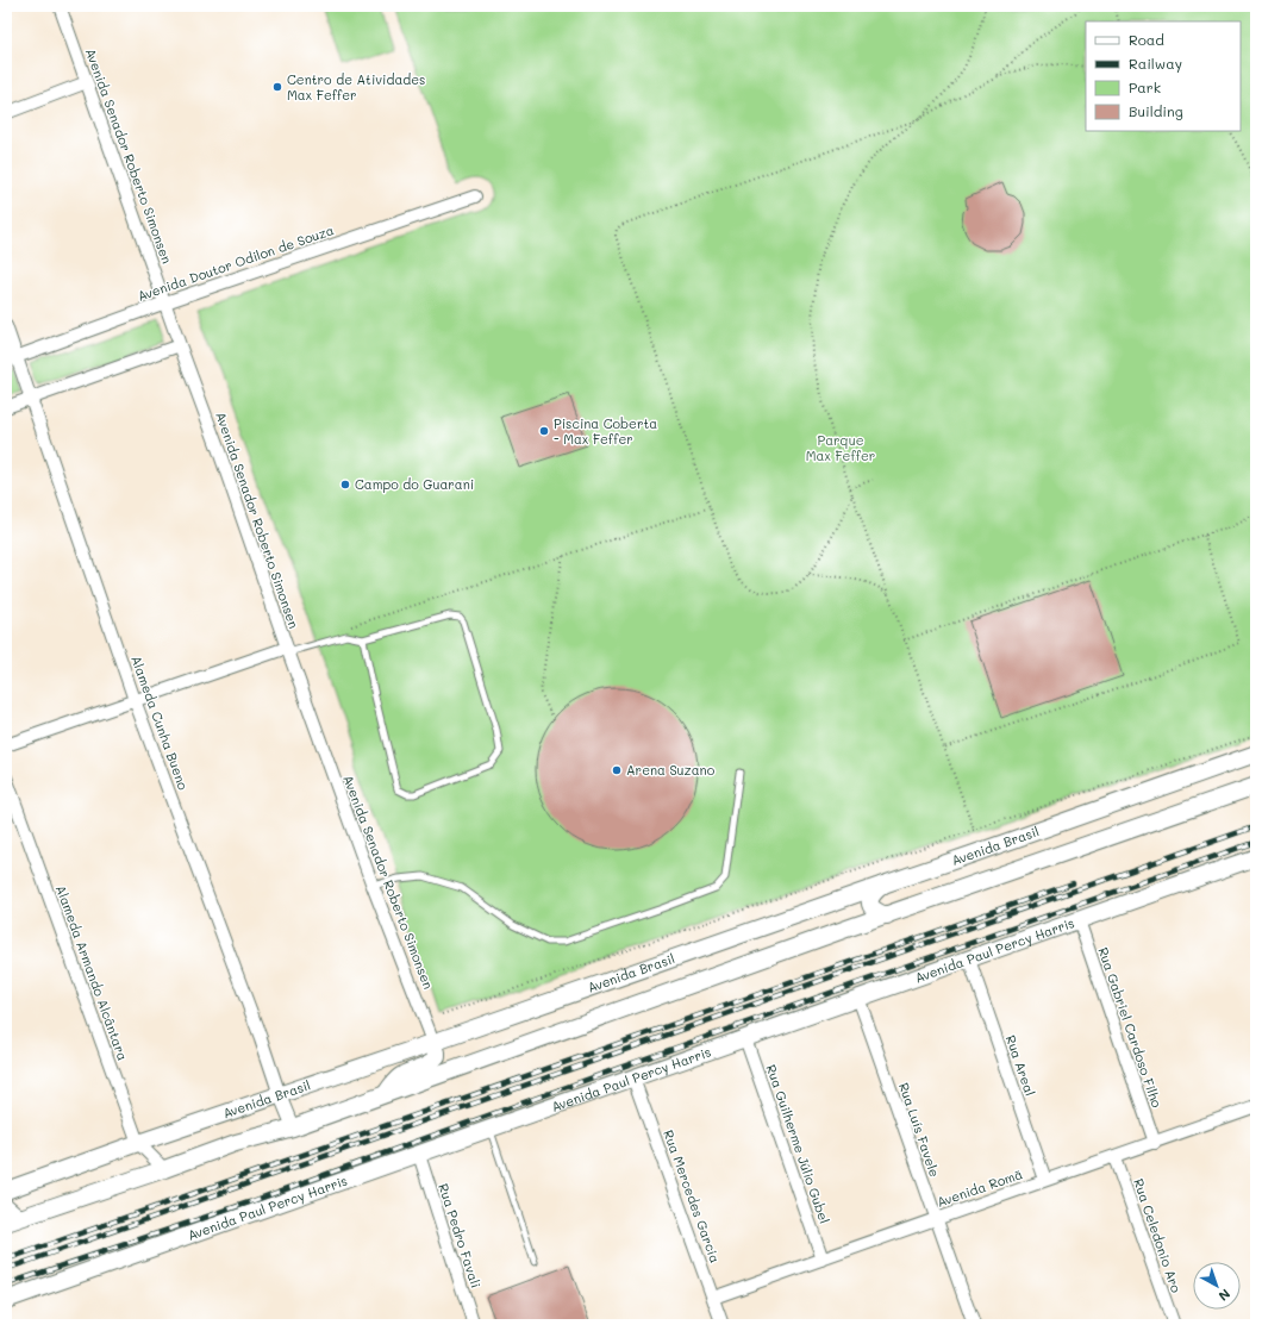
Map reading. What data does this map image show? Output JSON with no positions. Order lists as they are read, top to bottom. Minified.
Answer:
{"streets":{"main road":["Avenida Brasil","Avenida Paul Percy Harris"],"street":["Avenida Senador Roberto Simonsen","Avenida Doutor Odilon de Souza","Alameda Cunha Bueno","Alameda Armando Alcântara","Rua Gabriel Cardoso Filho","Rua Areal","Rua Luís Favele","Rua Guilherme Júlio Gubel","Avenida Romã","Rua Mercedes Garcia","Rua Pedro Favali","Rua Celedonio Aro"]},"crossings":[["Avenida Senador Roberto Simonsen","Avenida Doutor Odilon de Souza"],["Avenida Senador Roberto Simonsen","Avenida Brasil"],["Avenida Doutor Odilon de Souza","Alameda Cunha Bueno"],["Alameda Cunha Bueno","Avenida Brasil"],["Avenida Brasil","Alameda Armando Alcântara"],["Avenida Paul Percy Harris","Rua Gabriel Cardoso Filho"],["Avenida Paul Percy Harris","Rua Areal"],["Avenida Paul Percy Harris","Rua Luís Favele"],["Avenida Paul Percy Harris","Rua Guilherme Júlio Gubel"],["Avenida Paul Percy Harris","Rua Mercedes Garcia"],["Avenida Paul Percy Harris","Rua Pedro Favali"],["Rua Gabriel Cardoso Filho","Avenida Romã"],["Rua Areal","Avenida Romã"],["Rua Luís Favele","Avenida Romã"],["Rua Guilherme Júlio Gubel","Avenida Romã"],["Avenida Romã","Rua Mercedes Garcia"],["Avenida Romã","Rua Celedonio Aro"]],"parks":["Parque Max Feffer"],"places":["Centro de Atividades Max Feffer","Piscina Coberta - Max Feffer","Campo do Guarani","Arena Suzano"],"legend":["Road","Railway","Park","Building"],"north":"bottom right"}
